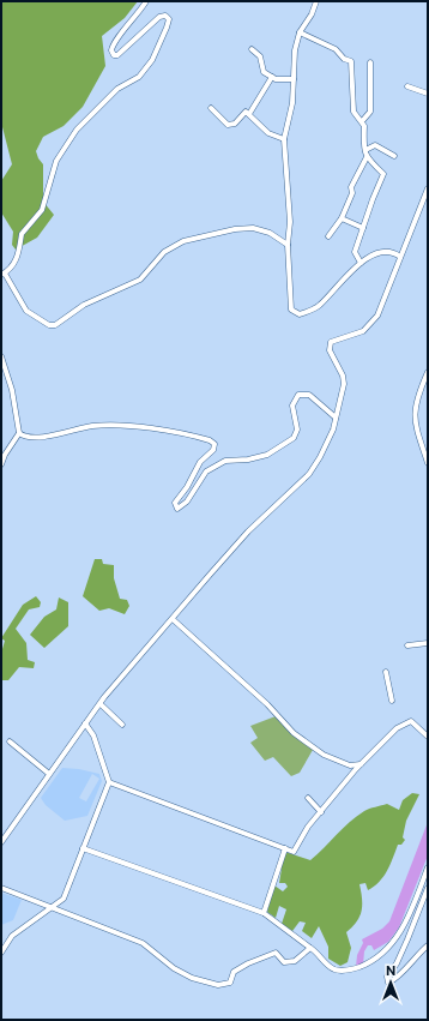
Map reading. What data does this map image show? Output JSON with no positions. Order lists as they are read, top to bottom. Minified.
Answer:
{"north":"top"}
